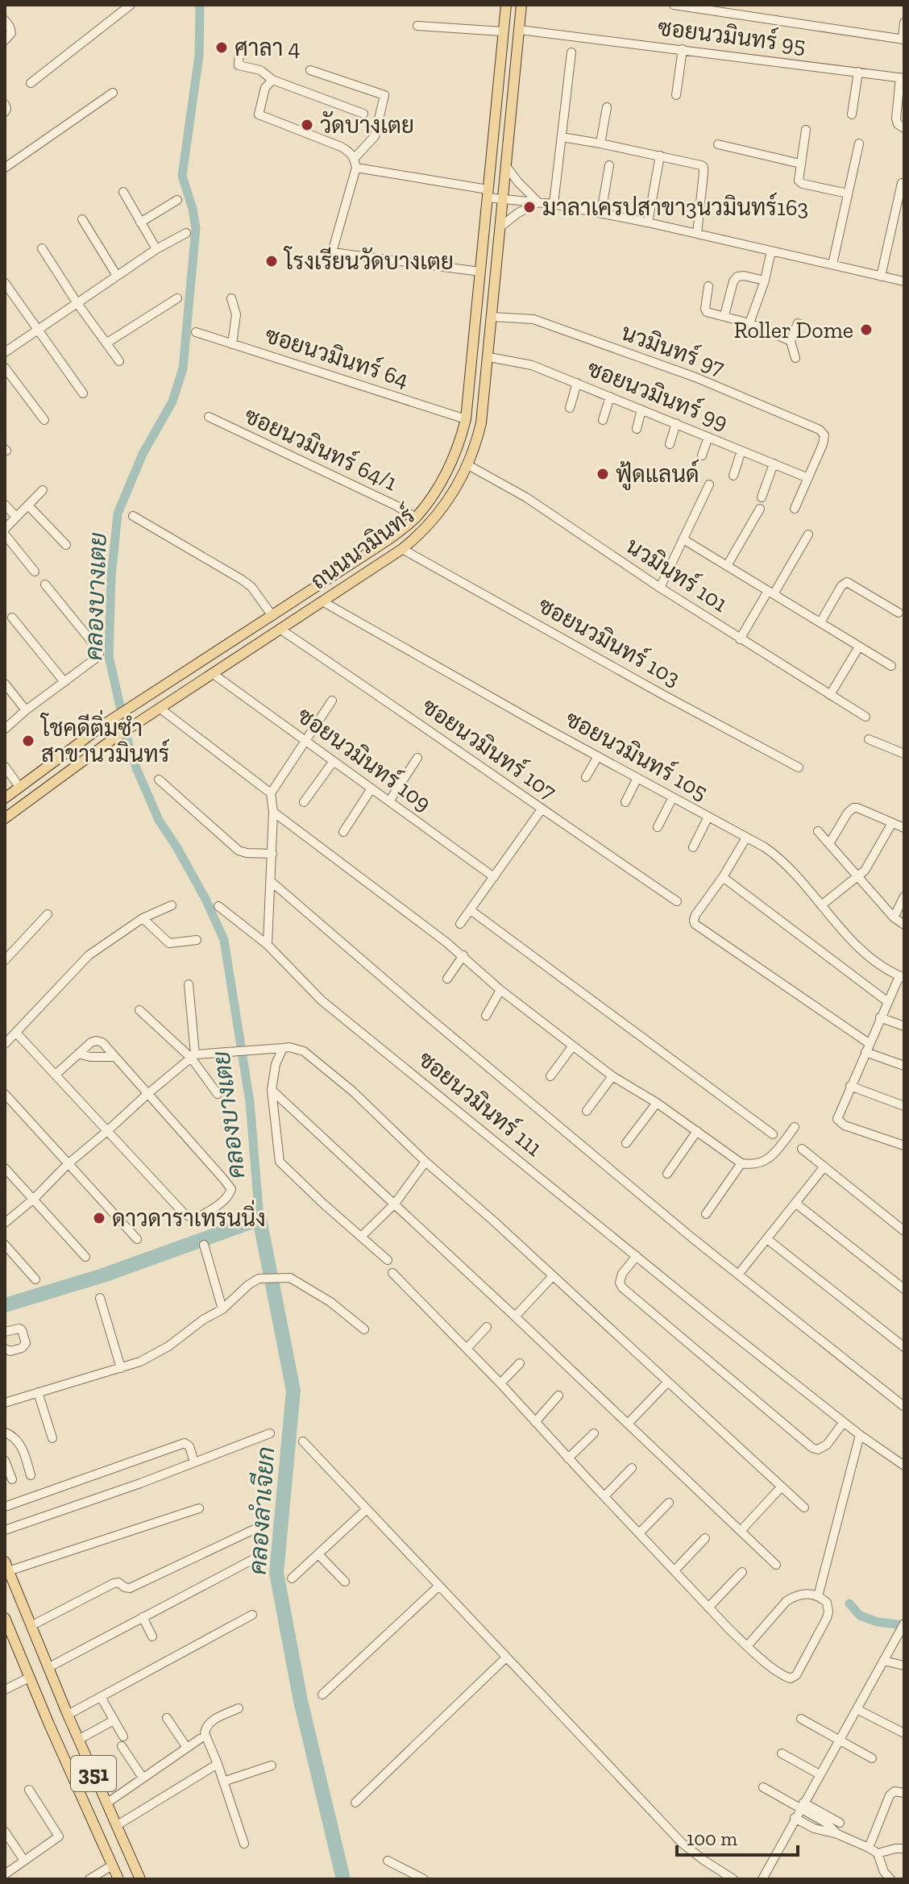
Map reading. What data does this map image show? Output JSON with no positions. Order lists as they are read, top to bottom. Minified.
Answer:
{"streets":{"main road":["ถนนนวมินทร์","351"],"street":["ซอยนวมินทร์ 95","นวมินทร์ 97","ซอยนวมินทร์ 64","ซอยนวมินทร์ 99","ซอยนวมินทร์ 64/1","นวมินทร์ 101","ซอยนวมินทร์ 103","ซอยนวมินทร์ 107","ซอยนวมินทร์ 105","ซอยนวมินทร์ 109","ซอยนวมินทร์ 111"]},"crossings":[["ซอยนวมินทร์ 95","ถนนนวมินทร์"],["นวมินทร์ 97","ซอยนวมินทร์ 99"],["นวมินทร์ 97","ถนนนวมินทร์"],["ซอยนวมินทร์ 64","ถนนนวมินทร์"],["ซอยนวมินทร์ 99","ถนนนวมินทร์"],["ซอยนวมินทร์ 64/1","ถนนนวมินทร์"],["ถนนนวมินทร์","นวมินทร์ 101"],["ถนนนวมินทร์","ซอยนวมินทร์ 103"],["ถนนนวมินทร์","ซอยนวมินทร์ 107"],["ถนนนวมินทร์","ซอยนวมินทร์ 105"],["ถนนนวมินทร์","ซอยนวมินทร์ 109"]],"water":["คลองบางเตย","คลองลำเจียก"],"places":["ศาลา 4","วัดบางเตย","มาลาเครปสาขา3นวมินทร์163","โรงเรียนวัดบางเตย","Roller Dome","ฟู้ดแลนด์","โชคดีติ่มซำ สาขานวมินทร์","ดาวดาราเทรนนิ่ง"],"scale_bar":"100 m"}
